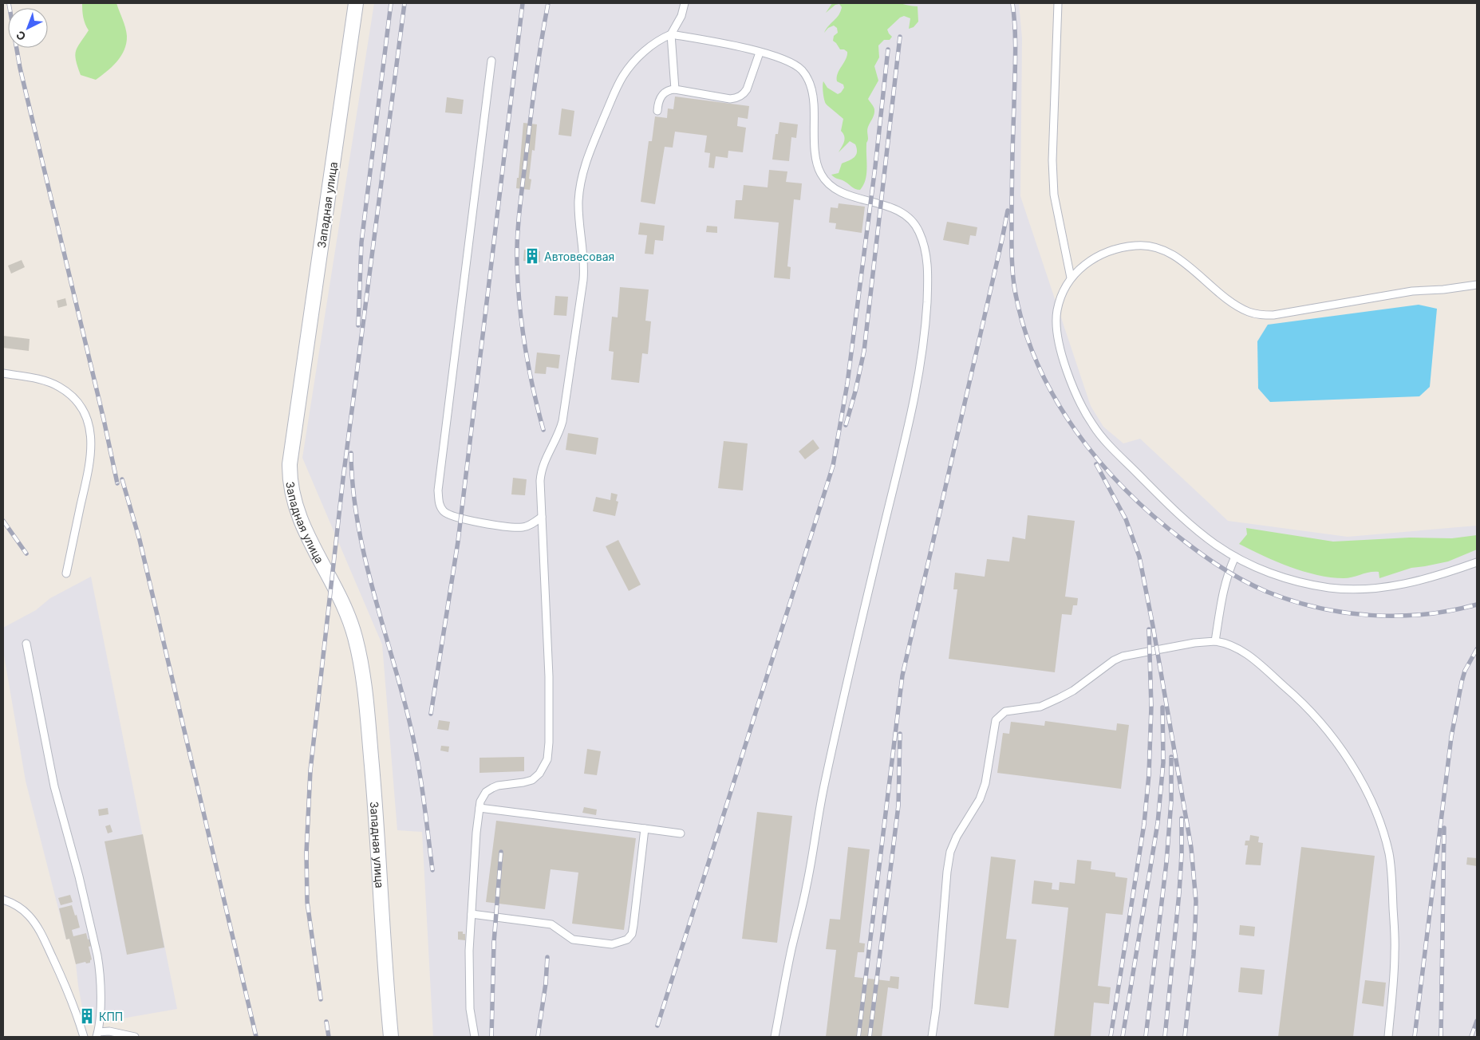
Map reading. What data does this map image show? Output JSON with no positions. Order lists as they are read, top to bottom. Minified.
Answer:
{"streets":{"street":["Западная улица"]},"places":{"building":["Автовесовая","КПП"]},"north":"bottom left"}
